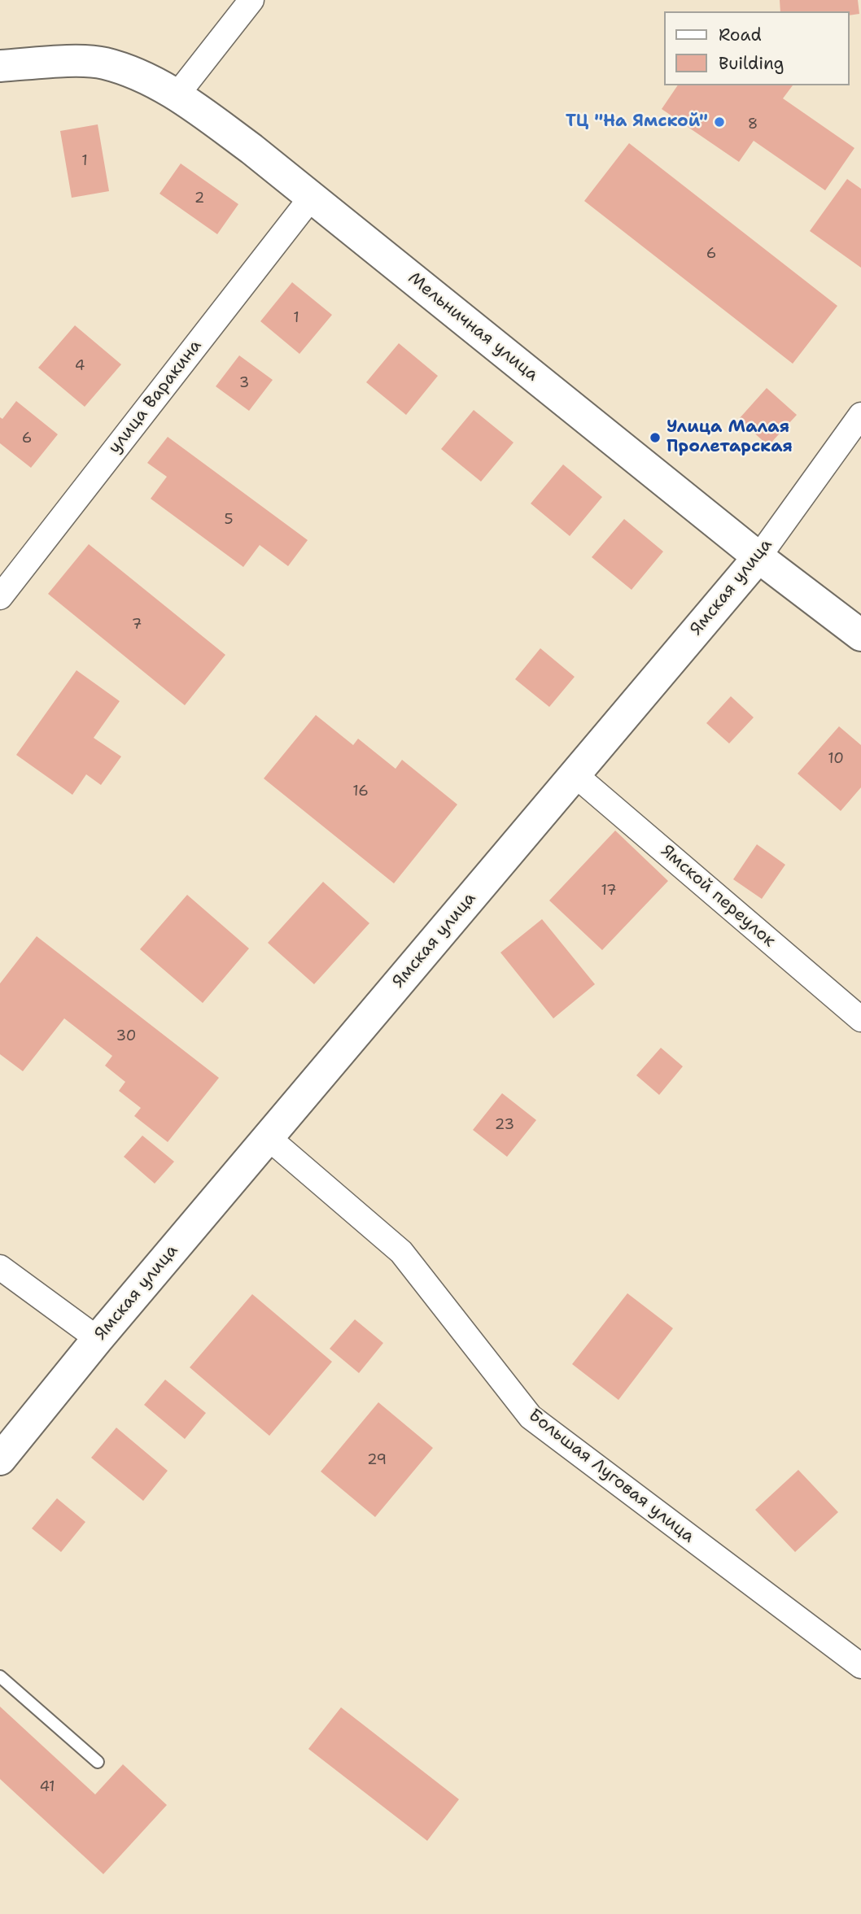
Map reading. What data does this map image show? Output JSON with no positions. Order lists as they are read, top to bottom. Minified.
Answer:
{"streets":{"street":["Мельничная улица","улица Варакина","Ямская улица","Ямской переулок","Большая Луговая улица"]},"crossings":[["Мельничная улица","улица Варакина"],["Мельничная улица","Ямская улица"],["Ямская улица","Ямской переулок"],["Ямская улица","Большая Луговая улица"]],"places":["ТЦ \"На Ямской\"","Улица Малая Пролетарская"],"house_numbers":["8","1","2","6","1","4","3","6","5","7","10","16","17","30","23","29","41"],"legend":["Road","Building"]}
